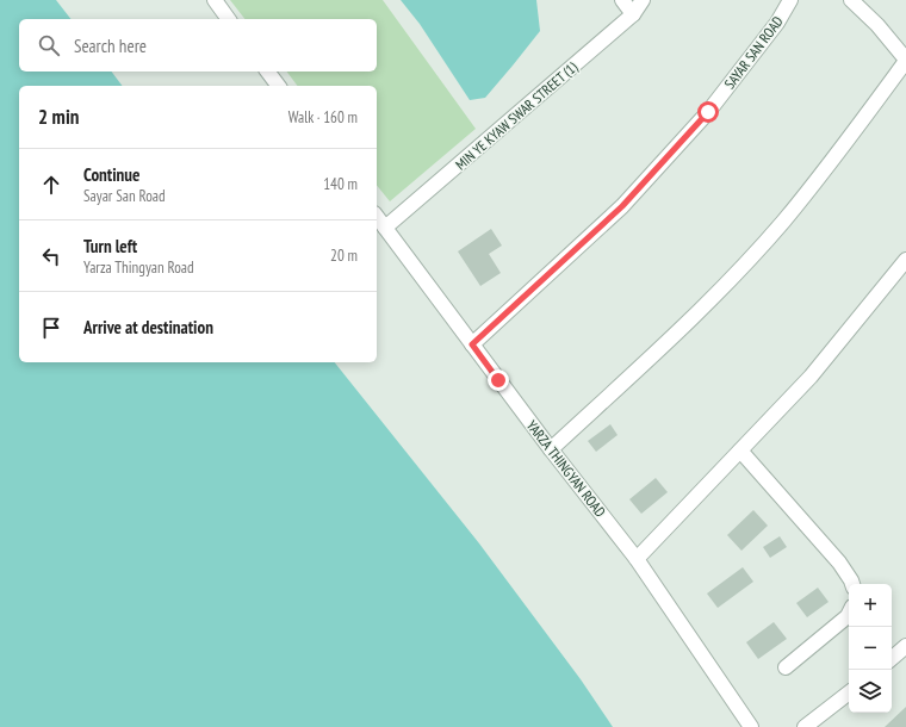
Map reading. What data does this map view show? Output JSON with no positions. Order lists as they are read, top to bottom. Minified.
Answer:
{"streets":{"street":["SAYAR SAN ROAD","MIN YE KYAW SWAR STREET (1)","YARZA THINGYAN ROAD"]},"crossings":[["SAYAR SAN ROAD","YARZA THINGYAN ROAD"],["MIN YE KYAW SWAR STREET (1)","YARZA THINGYAN ROAD"]],"page":{"search":"Search here","heading":["2 min","Walk · 160 m"],"list":[["Continue","Sayar San Road","140 m"],["Turn left","Yarza Thingyan Road","20 m"],"Arrive at destination"],"map_buttons":["+","−"]}}
